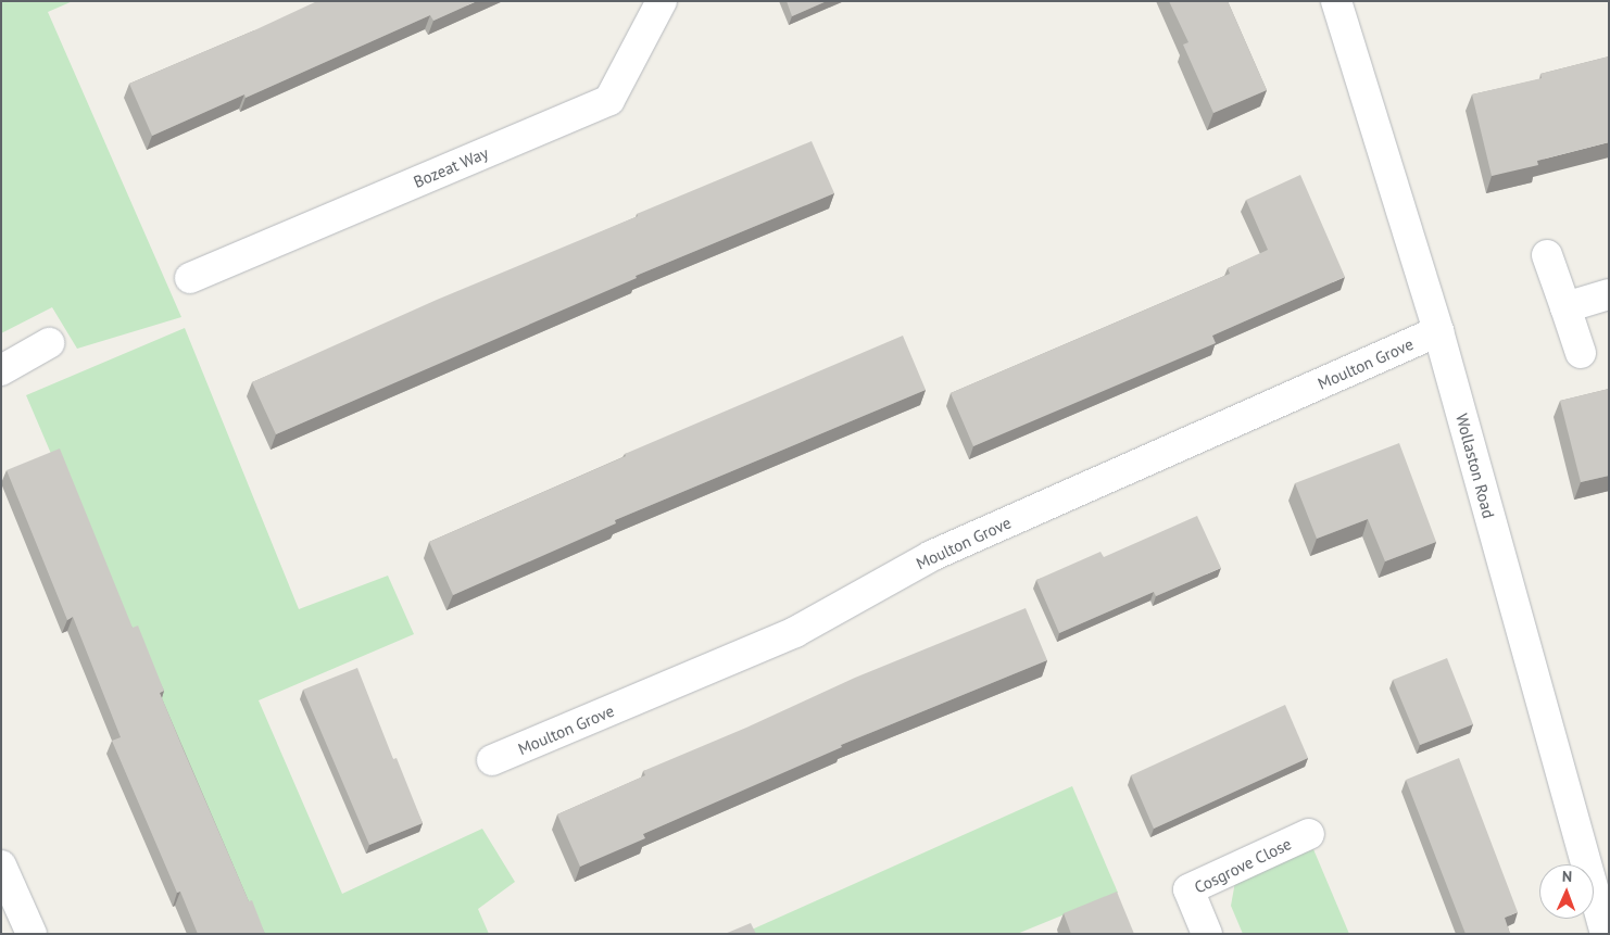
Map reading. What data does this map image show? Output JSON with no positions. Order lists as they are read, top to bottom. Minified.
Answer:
{"streets":{"street":["Bozeat Way","Moulton Grove","Wollaston Road","Cosgrove Close"]},"crossings":[["Moulton Grove","Wollaston Road"]],"north":"top"}
